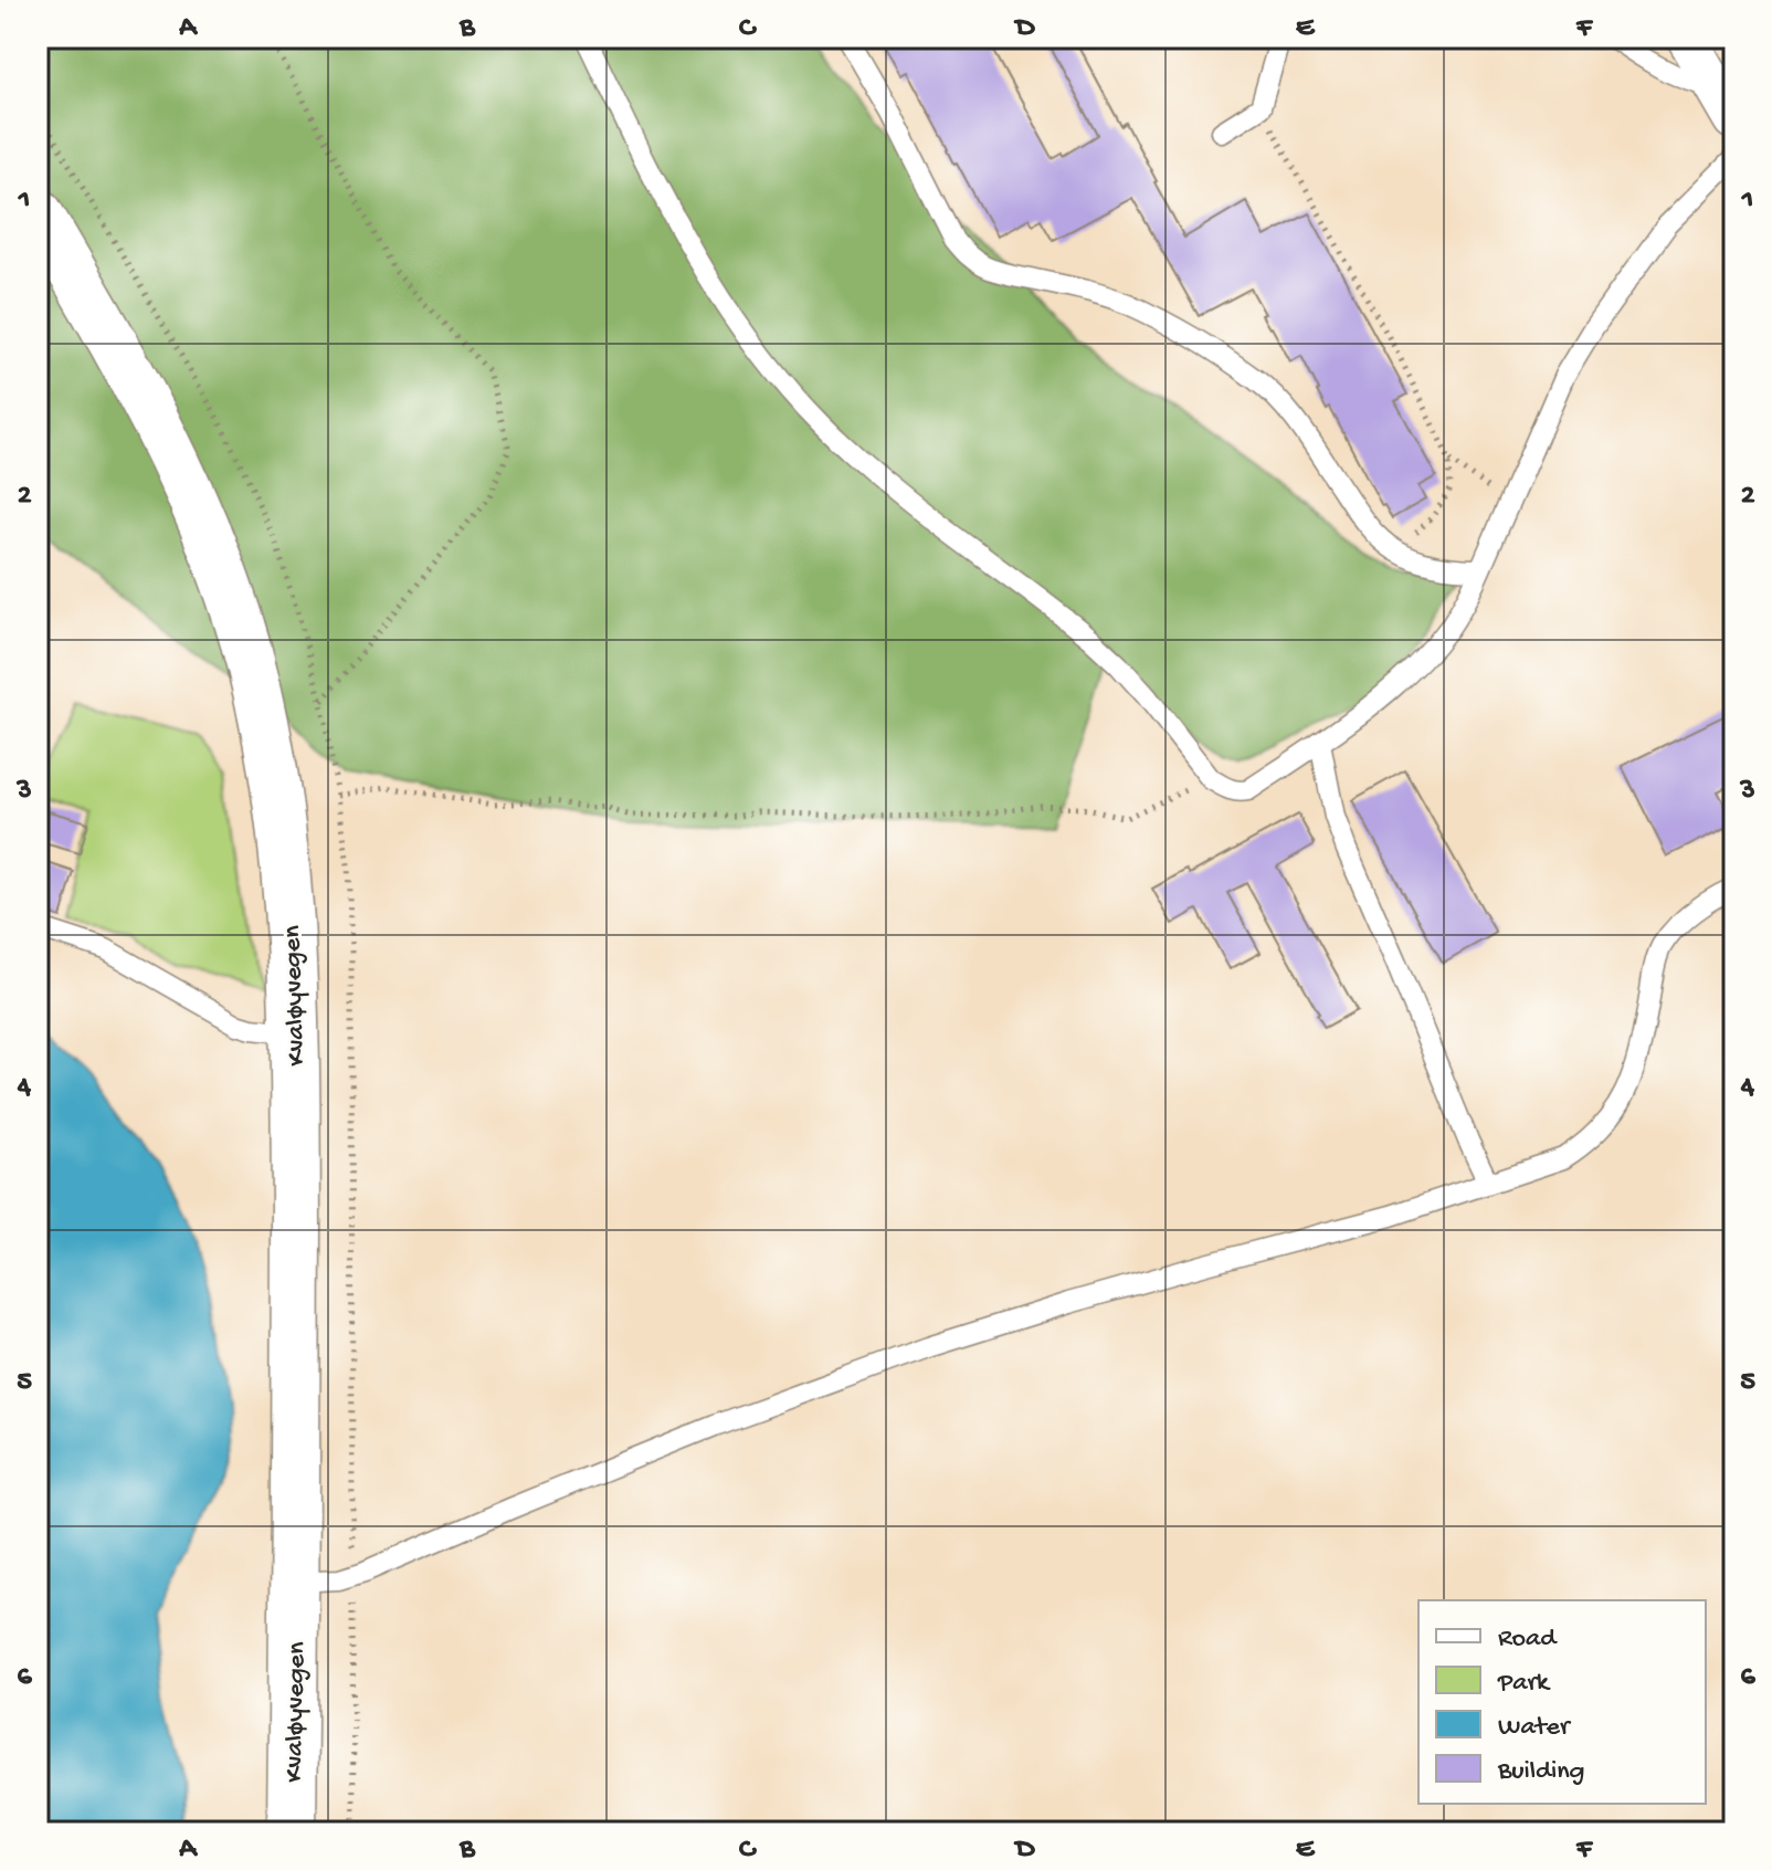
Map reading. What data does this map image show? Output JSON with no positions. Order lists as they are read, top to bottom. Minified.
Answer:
{"streets":{"street":["Kvaløyvegen"]},"legend":["Road","Park","Water","Building"],"grid":{"columns":["A","B","C","D","E","F"],"rows":["1","2","3","4","5","6"]}}
